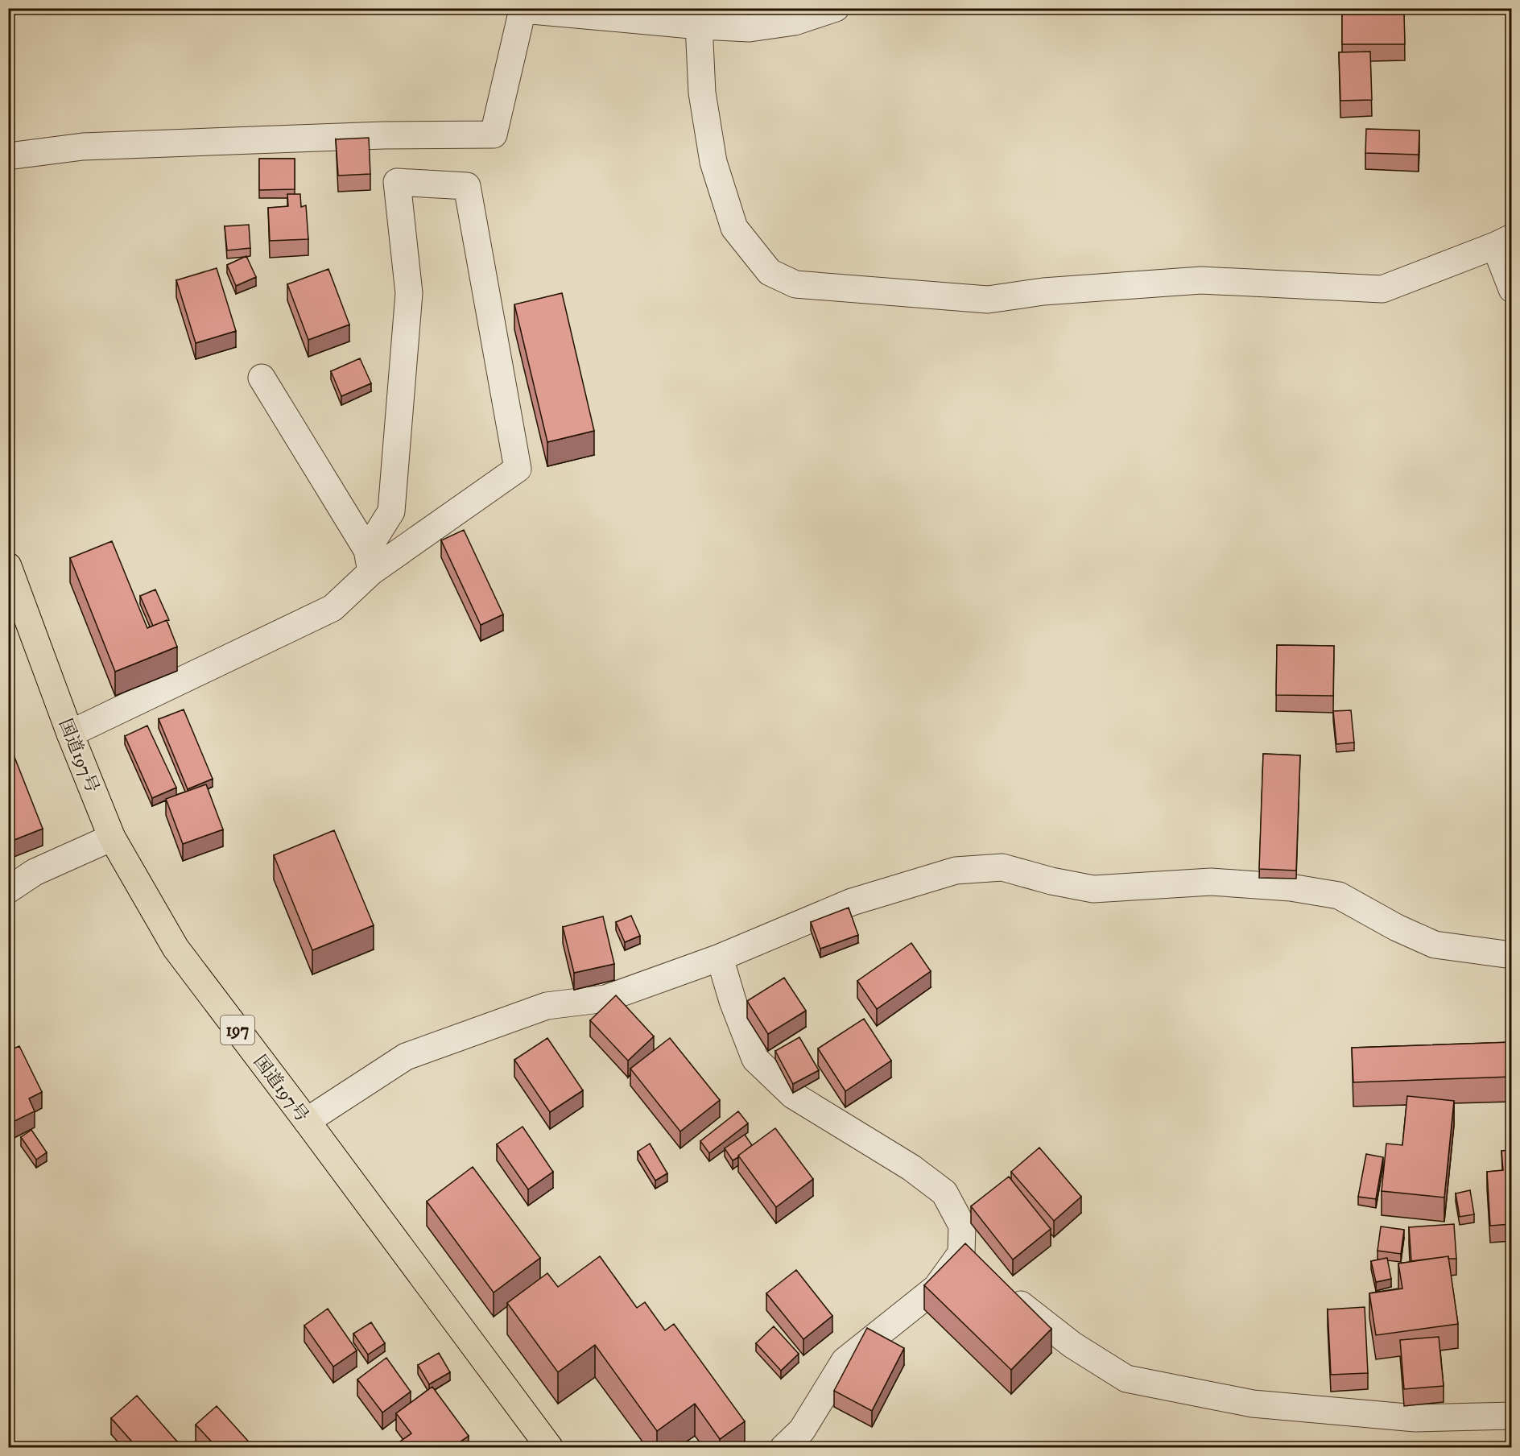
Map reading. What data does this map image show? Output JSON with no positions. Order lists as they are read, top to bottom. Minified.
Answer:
{"streets":{"highway":["国道197号","197"]}}
